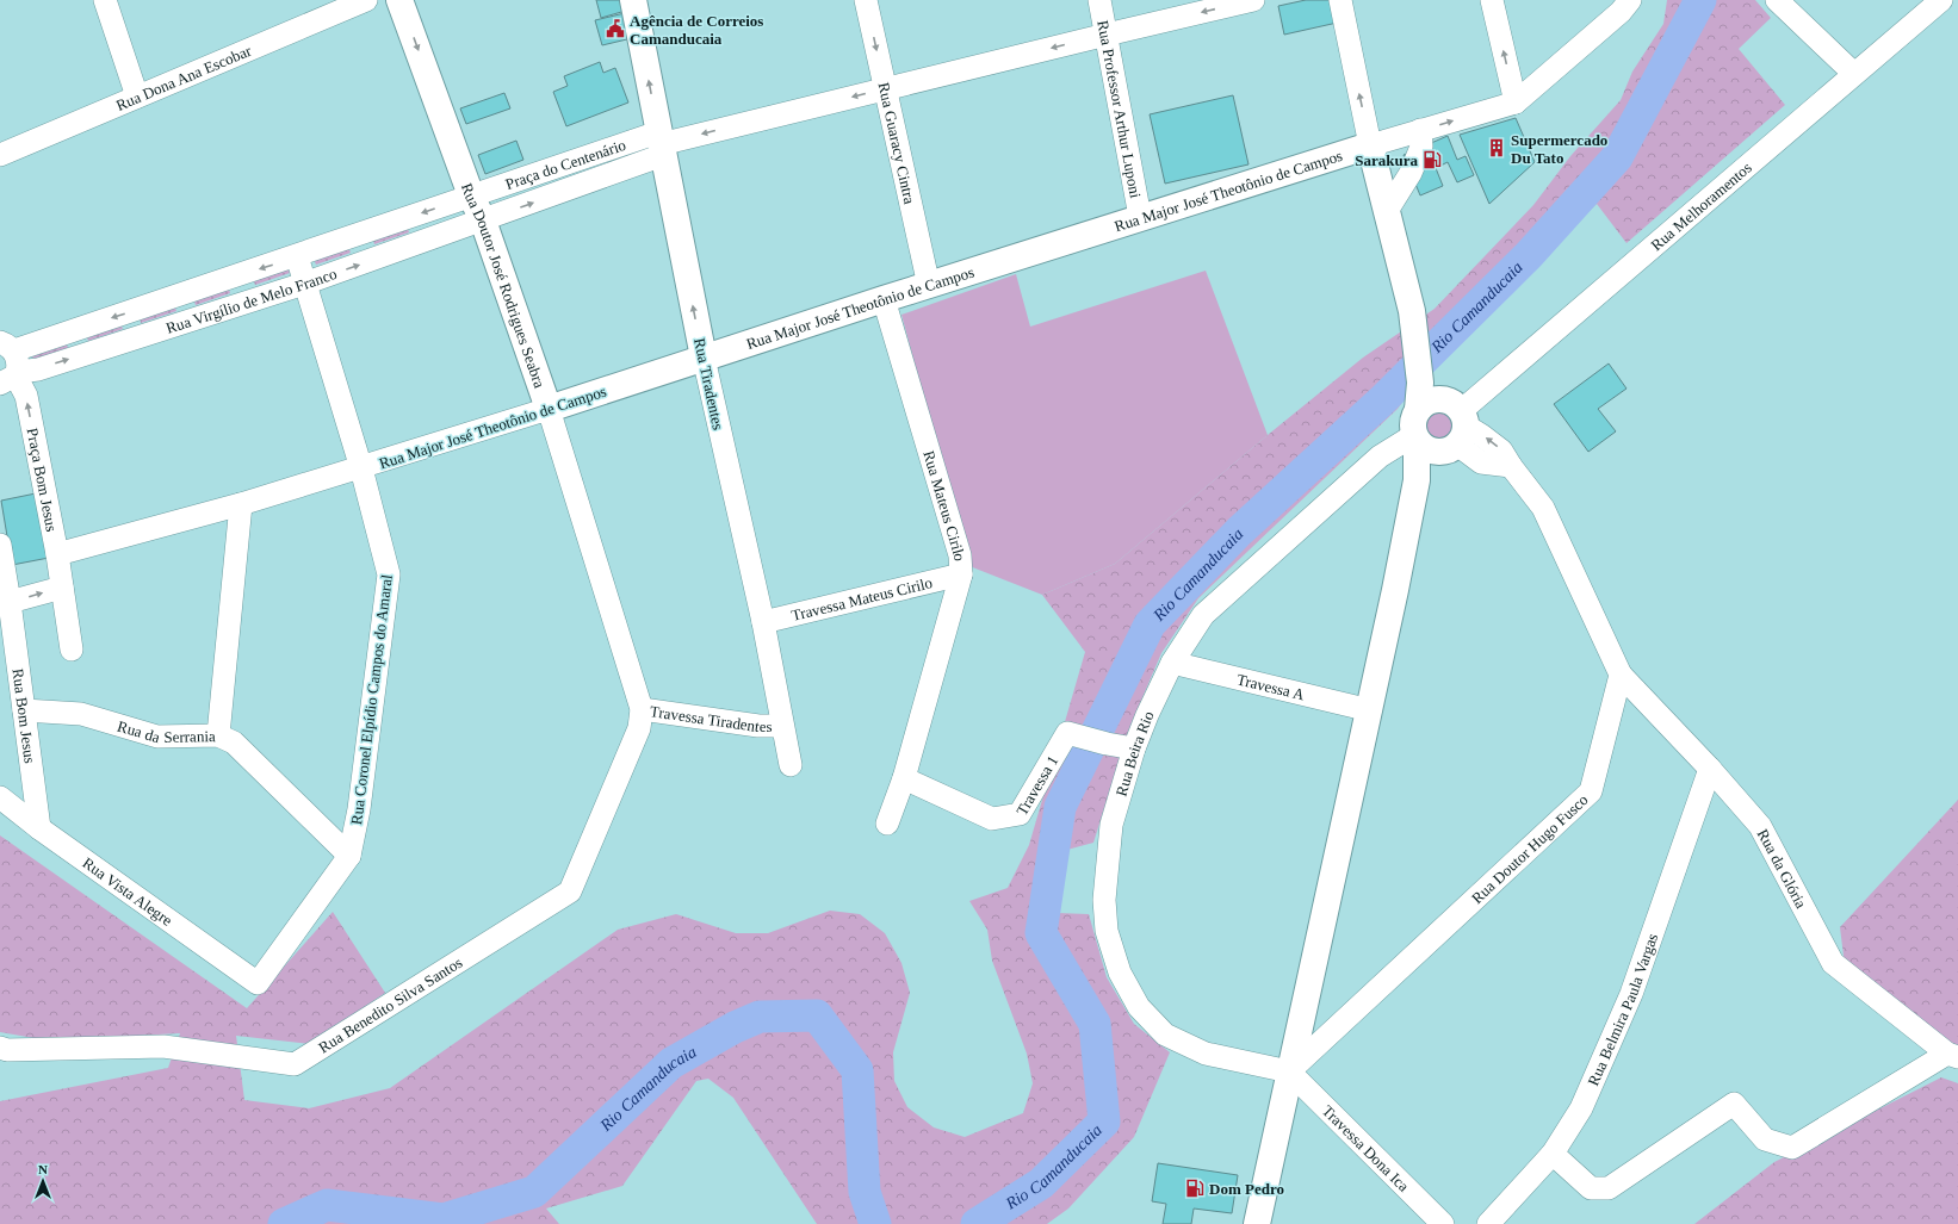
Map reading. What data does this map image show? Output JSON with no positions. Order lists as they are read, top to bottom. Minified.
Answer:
{"streets":{"main road":["Rua Major José Theotônio de Campos","Rua Doutor José Rodrigues Seabra","Rua Tiradentes"],"street":["Rua Dona Ana Escobar","Rua Professor Arthur Luponi","Rua Guaracy Cintra","Praça do Centenário","Rua Melhoramentos","Rua Virgílio de Melo Franco","Praça Bom Jesus","Rua Mateus Cirilo","Travessa Mateus Cirilo","Travessa A","Rua Coronel Elpídio Campos do Amaral","Rua Bom Jesus","Travessa Tiradentes","Rua da Serrania","Rua Beira Rio","Travessa 1","Rua Doutor Hugo Fusco","Rua da Glória","Rua Vista Alegre","Rua Benedito Silva Santos","Rua Belmira Paula Vargas","Travessa Dona Ica"]},"crossings":[["Rua Professor Arthur Luponi","Rua Major José Theotônio de Campos"],["Rua Guaracy Cintra","Rua Major José Theotônio de Campos"],["Praça do Centenário","Rua Doutor José Rodrigues Seabra"],["Praça do Centenário","Rua Virgílio de Melo Franco"],["Praça do Centenário","Rua Tiradentes"],["Rua Major José Theotônio de Campos","Rua Doutor José Rodrigues Seabra"],["Rua Major José Theotônio de Campos","Rua Tiradentes"],["Rua Major José Theotônio de Campos","Praça Bom Jesus"],["Rua Major José Theotônio de Campos","Rua Mateus Cirilo"],["Rua Major José Theotônio de Campos","Rua Coronel Elpídio Campos do Amaral"],["Rua Doutor José Rodrigues Seabra","Rua Virgílio de Melo Franco"],["Rua Doutor José Rodrigues Seabra","Travessa Tiradentes"],["Rua Doutor José Rodrigues Seabra","Rua Benedito Silva Santos"],["Rua Virgílio de Melo Franco","Praça Bom Jesus"],["Rua Virgílio de Melo Franco","Rua Coronel Elpídio Campos do Amaral"],["Rua Tiradentes","Travessa Mateus Cirilo"],["Rua Tiradentes","Travessa Tiradentes"],["Rua Mateus Cirilo","Travessa Mateus Cirilo"],["Rua Mateus Cirilo","Travessa 1"],["Travessa A","Rua Beira Rio"],["Rua Coronel Elpídio Campos do Amaral","Rua da Serrania"],["Rua Coronel Elpídio Campos do Amaral","Rua Vista Alegre"],["Rua Bom Jesus","Rua da Serrania"],["Rua Bom Jesus","Rua Vista Alegre"],["Travessa Tiradentes","Rua Benedito Silva Santos"],["Rua Beira Rio","Travessa 1"],["Rua Beira Rio","Rua Doutor Hugo Fusco"],["Rua Beira Rio","Travessa Dona Ica"],["Rua Doutor Hugo Fusco","Rua da Glória"],["Rua Doutor Hugo Fusco","Travessa Dona Ica"],["Rua da Glória","Rua Belmira Paula Vargas"]],"one_way":["Rua Tiradentes","Praça Bom Jesus"],"water":["Rio Camanducaia"],"places":{"public building":["Agência de Correios Camanducaia"],"building":["Supermercado Du Tato"],"fuel station":["Sarakura","Dom Pedro"]},"north":"top"}
